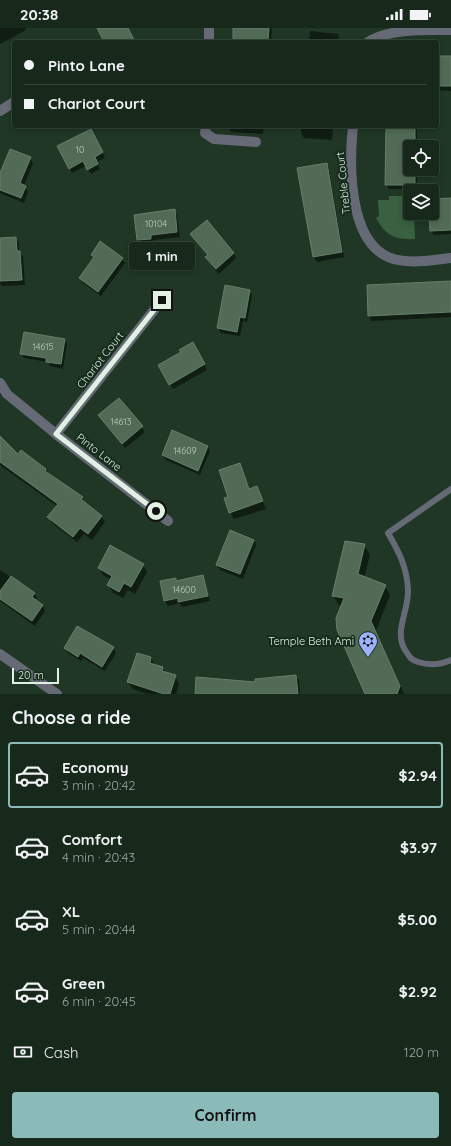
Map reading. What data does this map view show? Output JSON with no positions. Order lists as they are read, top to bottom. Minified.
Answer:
{"streets":{"street":["Treble Court","Chariot Court","Pinto Lane"]},"crossings":[["Chariot Court","Pinto Lane"]],"places":{"synagogue":["Temple Beth Ami"]},"house_numbers":["10","10104","14615","14613","14609","14600"],"scale_bar":"20 m","page":{"status":"20:38","banner":["Pinto Lane","Chariot Court"],"bubble":"1 min","scale":"20 m","heading":"Choose a ride","list":[{"name":"Economy","note":"3 min · 20:42","value":"$2.94"},{"name":"Comfort","note":"4 min · 20:43","value":"$3.97"},{"name":"XL","note":"5 min · 20:44","value":"$5.00"},{"name":"Green","note":"6 min · 20:45","value":"$2.92"}],"pay":["Cash","120 m"],"buttons":"Confirm"}}
